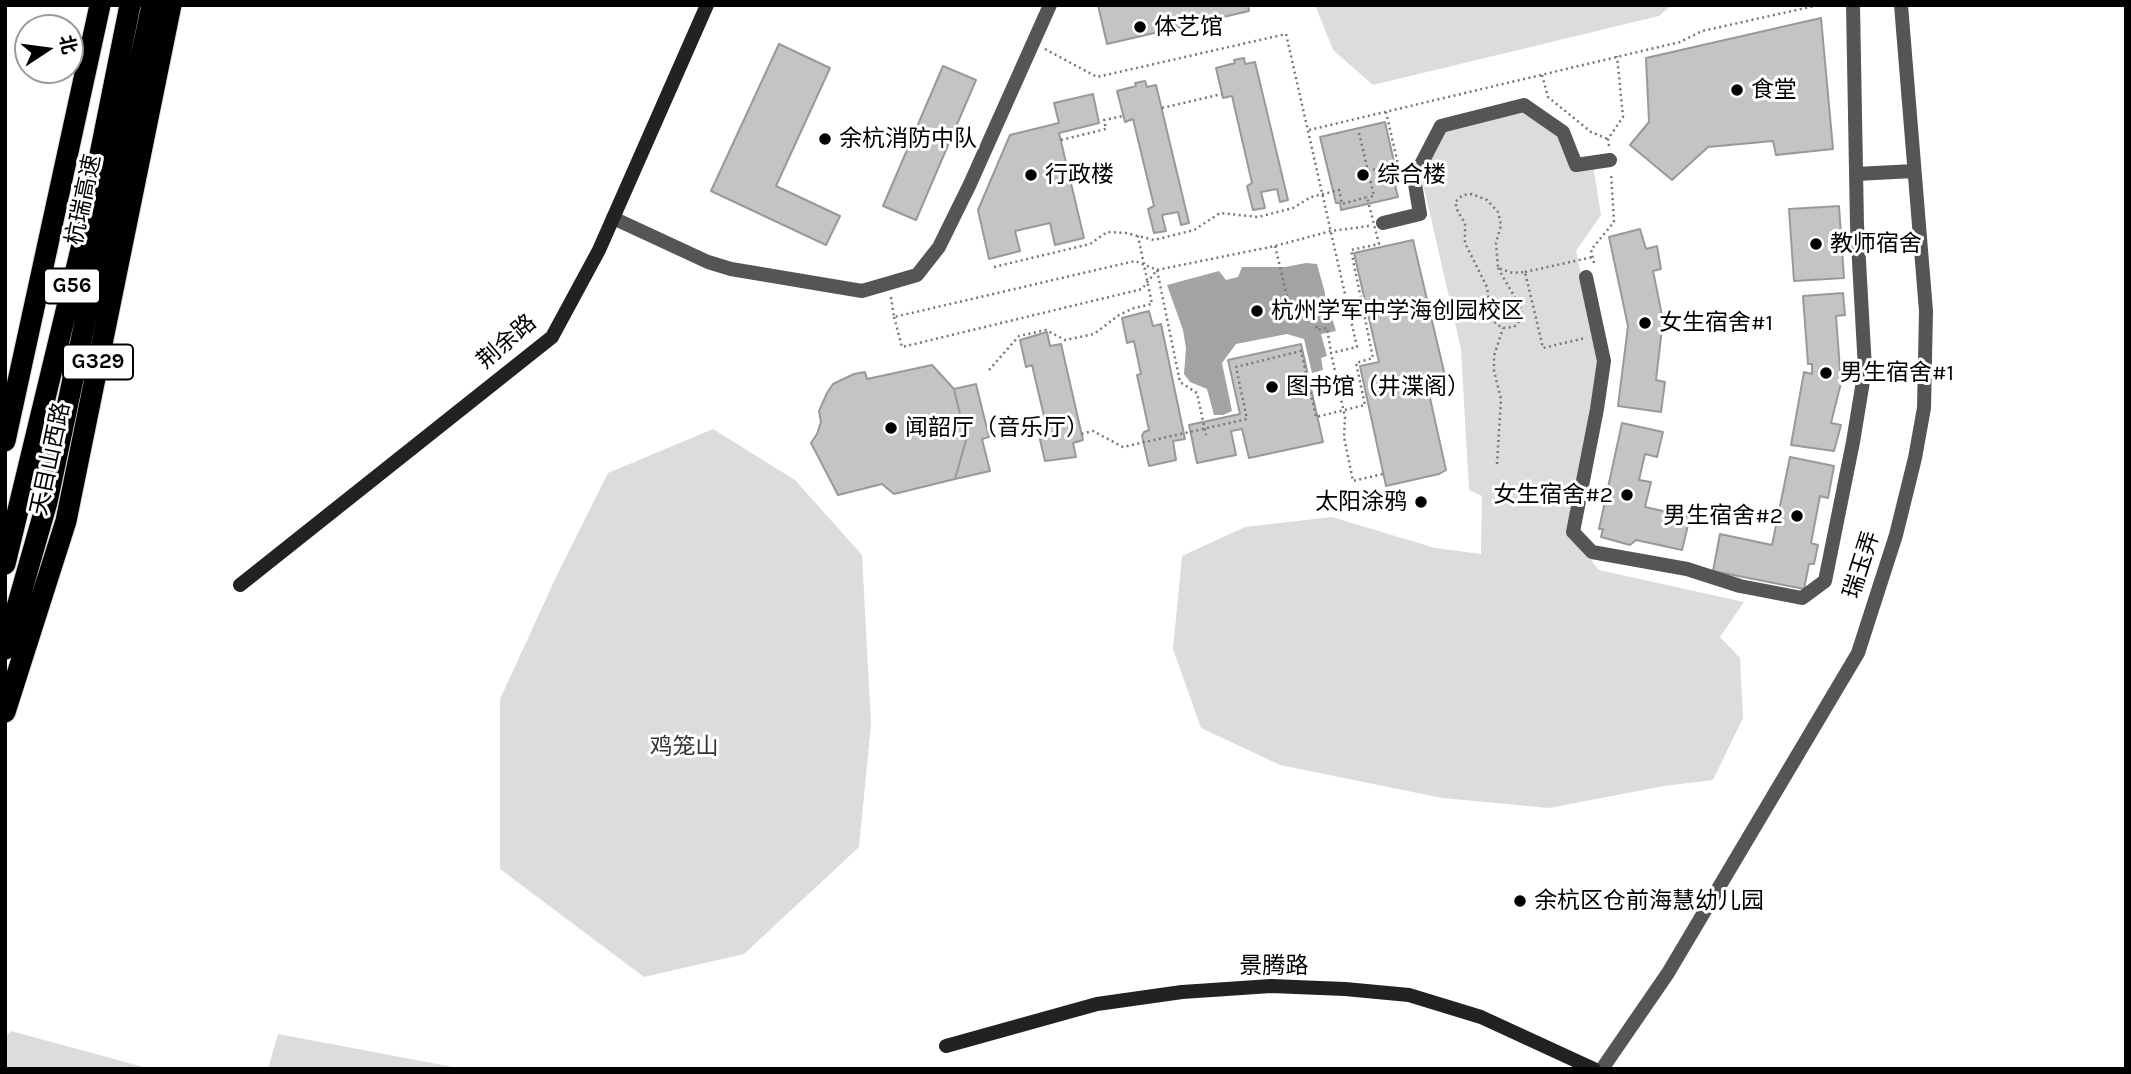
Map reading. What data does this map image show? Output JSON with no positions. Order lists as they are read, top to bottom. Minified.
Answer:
{"streets":{"highway":["杭瑞高速","G56","G329","天目山西路"],"main road":["荆余路","景腾路"],"street":["瑞玉弄"]},"parks":["鸡笼山"],"places":["体艺馆","食堂","余杭消防中队","行政楼","综合楼","教师宿舍","杭州学军中学海创园校区","女生宿舍#1","男生宿舍#1","图书馆（井渫阁）","闻韶厅（音乐厅）","女生宿舍#2","太阳涂鸦","男生宿舍#2","余杭区仓前海慧幼儿园"],"north":"right"}
